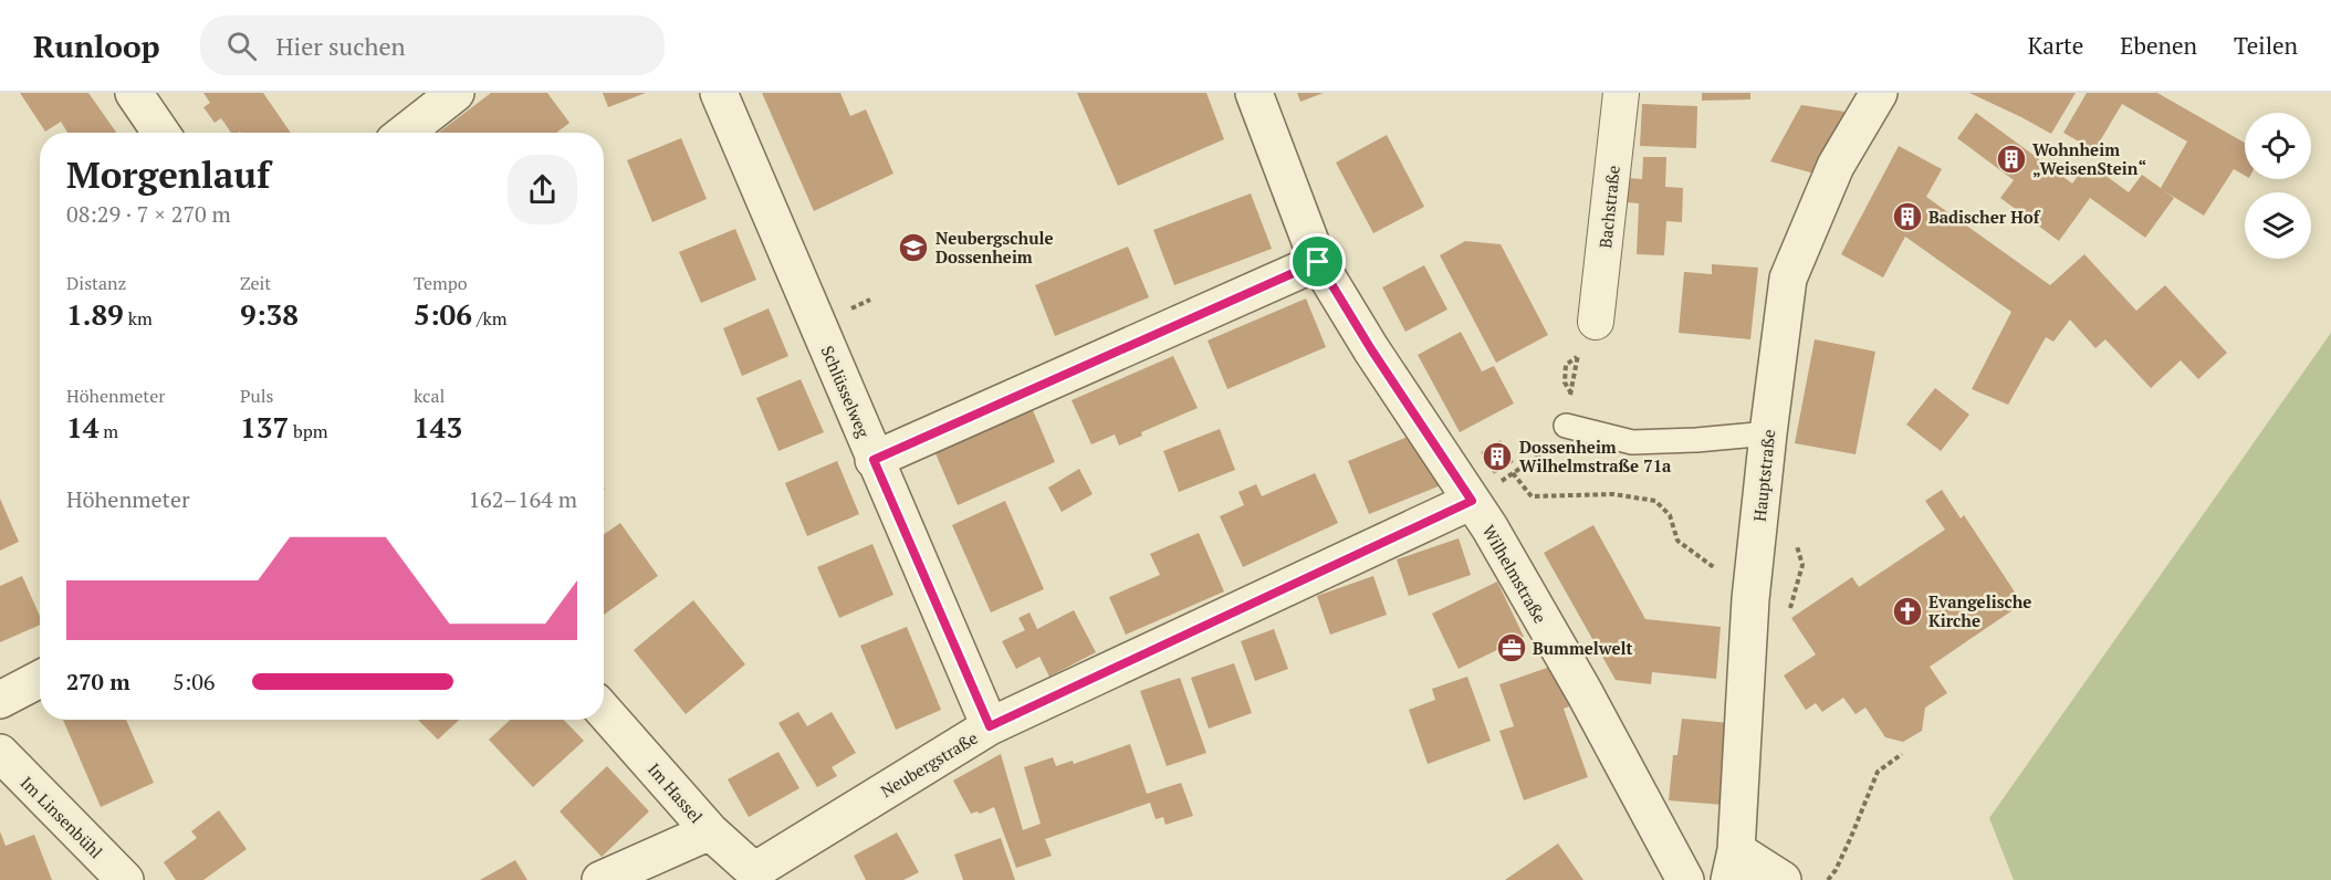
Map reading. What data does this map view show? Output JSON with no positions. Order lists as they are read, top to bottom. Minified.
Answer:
{"streets":{"street":["Bachstraße","Schlüsselweg","Hauptstraße","Wilhelmstraße","Neubergstraße","Im Hassel","Im Linsenbühl"]},"crossings":[["Schlüsselweg","Neubergstraße"],["Wilhelmstraße","Neubergstraße"],["Neubergstraße","Im Hassel"]],"places":{"building":["Wohnheim „WeisenStein“","Badischer Hof","Dossenheim Wilhelmstraße 71a"],"school or university":["Neubergschule Dossenheim"],"church":["Evangelische Kirche"],"office":["Bummelwelt"]},"page":{"header":"Runloop","search":"Hier suchen","nav":["Karte","Ebenen","Teilen"],"heading":["Morgenlauf","08:29 · 7 × 270 m"],"stats":[["Distanz","1.89 km"],["Zeit","9:38"],["Tempo","5:06 /km"],["Höhenmeter","14 m"],["Puls","137 bpm"],["kcal","143"]],"chart":["Höhenmeter","162–164 m"],"list":[{"name":"270 m","note":"5:06"}]}}
